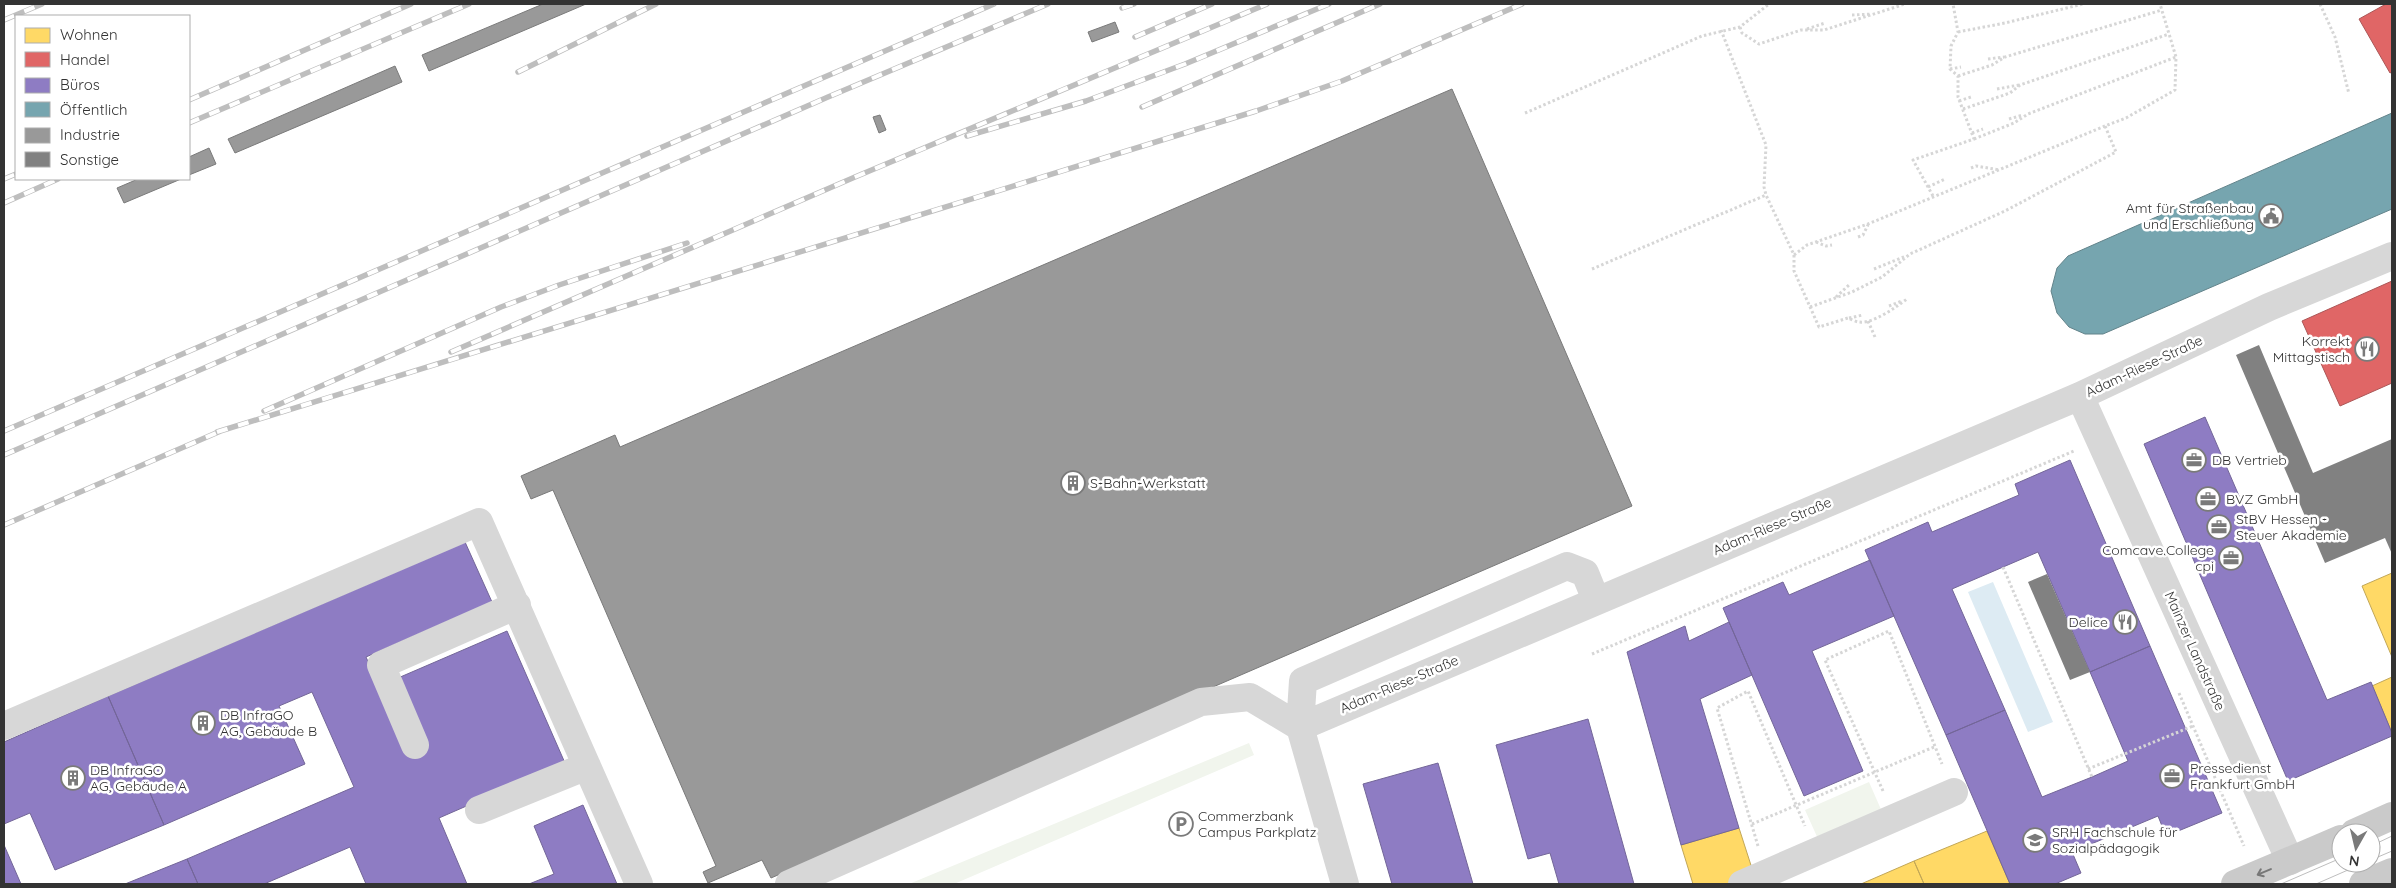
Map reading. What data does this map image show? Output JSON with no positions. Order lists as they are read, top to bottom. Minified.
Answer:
{"streets":{"street":["Adam-Riese-Straße","Mainzer Landstraße"]},"crossings":[["Adam-Riese-Straße","Mainzer Landstraße"]],"places":{"public building":["Amt für Straßenbau und Erschließung"],"restaurant":["Korrekt Mittagstisch","Delice"],"office":["DB Vertrieb","BVZ GmbH","StBV Hessen - Steuer Akademie","Comcave.College cpi","Pressedienst Frankfurt GmbH"],"building":["S-Bahn-Werkstatt","DB InfraGO AG, Gebäude B","DB InfraGO AG, Gebäude A"],"parking":["Commerzbank Campus Parkplatz"],"school or university":["SRH Fachschule für Sozialpädagogik"]},"legend":["Wohnen","Handel","Büros","Öffentlich","Industrie","Sonstige"],"north":"bottom"}
